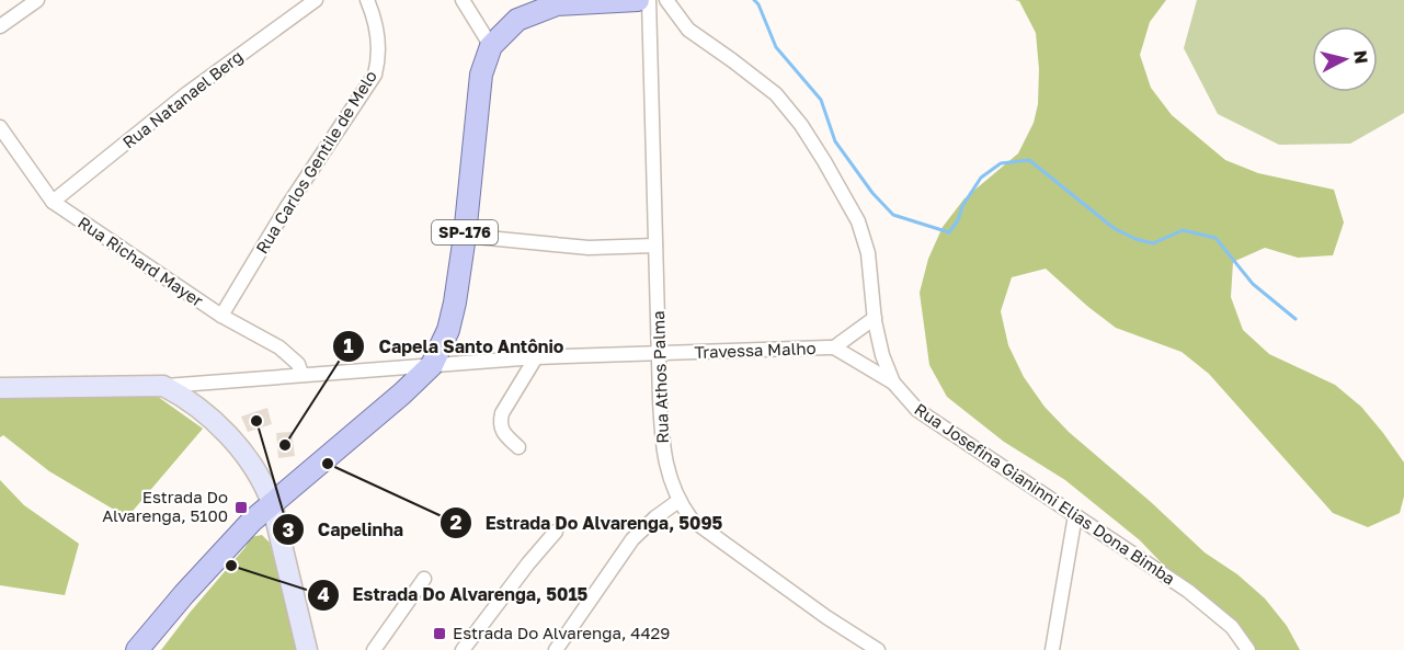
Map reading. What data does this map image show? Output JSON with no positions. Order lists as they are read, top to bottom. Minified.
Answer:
{"streets":{"main road":["SP-176"],"street":["Rua Natanael Berg","Rua Carlos Gentile de Melo","Rua Richard Mayer","Travessa Malho","Rua Athos Palma","Rua Josefina Gianinni Elias Dona Bimba"]},"crossings":[["Rua Natanael Berg","Rua Richard Mayer"],["Rua Carlos Gentile de Melo","Rua Richard Mayer"],["SP-176","Travessa Malho"],["Rua Richard Mayer","Travessa Malho"],["Travessa Malho","Rua Athos Palma"],["Travessa Malho","Rua Josefina Gianinni Elias Dona Bimba"]],"places":{"other":["Capelinha","Capela Santo Antônio","Estrada Do Alvarenga, 5095","Estrada Do Alvarenga, 5015"],"transit":["Estrada Do Alvarenga, 5100","Estrada Do Alvarenga, 4429"]},"north":"right"}
